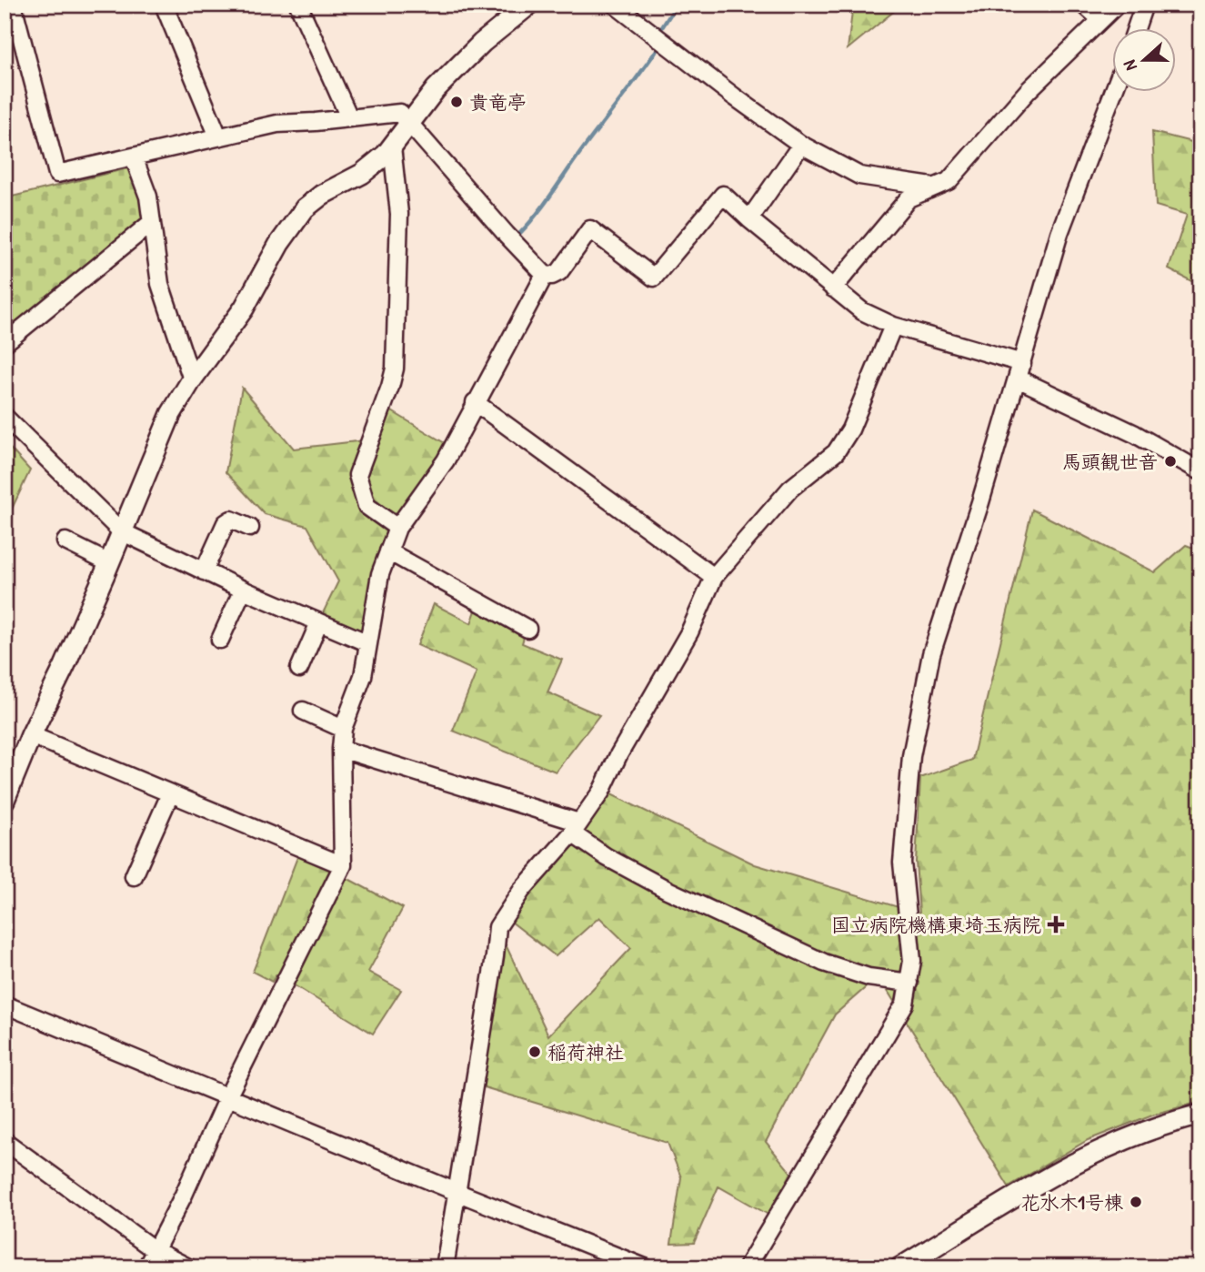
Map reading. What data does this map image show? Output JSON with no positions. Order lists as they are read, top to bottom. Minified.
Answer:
{"places":{"other":["貴竜亭","馬頭観世音","稲荷神社","花水木1号棟"],"health":["国立病院機構東埼玉病院"]},"north":"left"}
